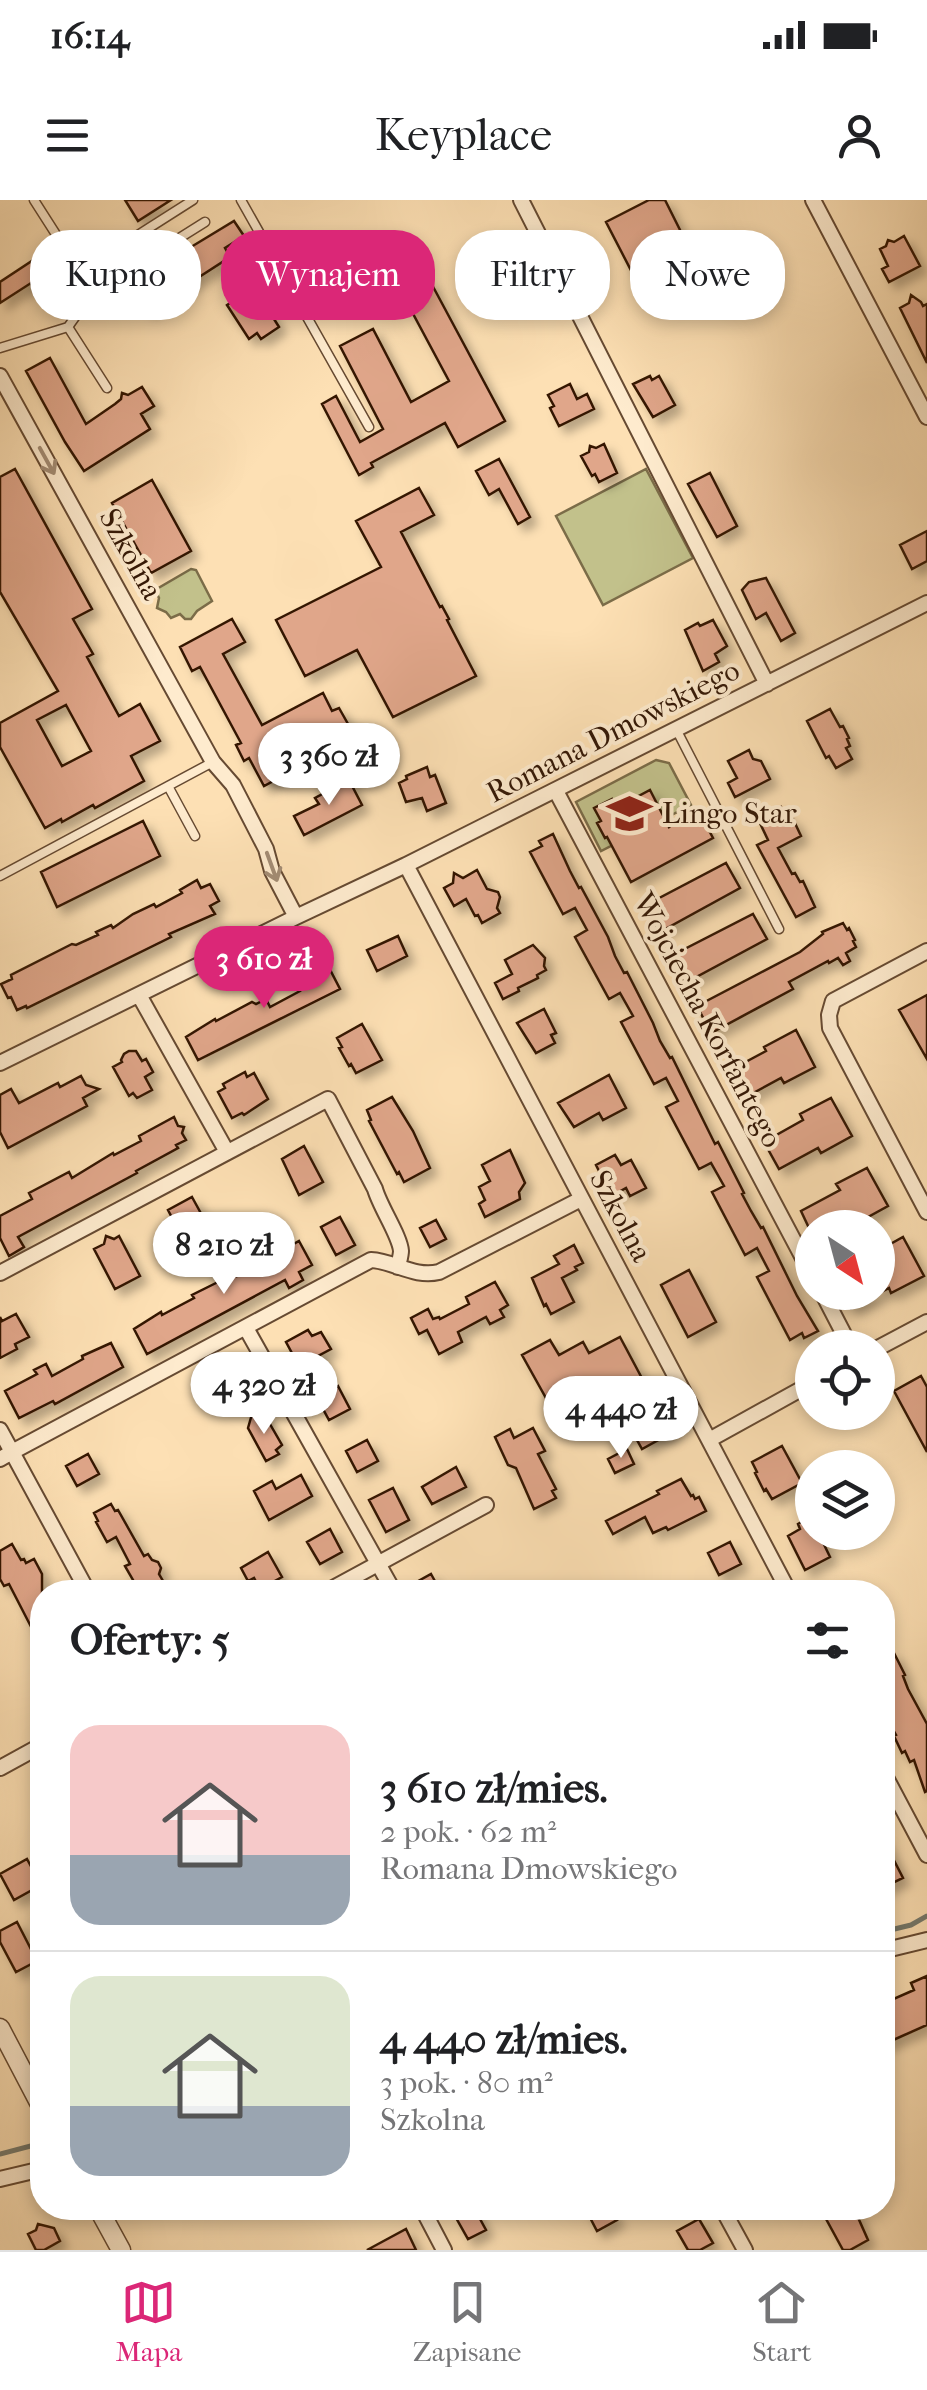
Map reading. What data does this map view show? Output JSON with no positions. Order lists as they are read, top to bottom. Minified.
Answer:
{"streets":{"street":["Szkolna","Romana Dmowskiego","Wojciecha Korfantego"]},"crossings":[["Szkolna","Romana Dmowskiego"],["Romana Dmowskiego","Wojciecha Korfantego"]],"one_way":["Szkolna"],"places":{"school or university":["Lingo Star"]},"north":"bottom right","page":{"status":"16:14","header":"Keyplace","chip":["Kupno","Wynajem","Filtry","Nowe"],"price":["3 360 zł","3 610 zł","8 210 zł","4 320 zł","4 440 zł"],"heading":"Oferty: 5","list":[{"name":"3 610 zł/mies.","note":"2 pok. · 62 m² · Romana Dmowskiego"},{"name":"4 440 zł/mies.","note":"3 pok. · 80 m² · Szkolna"}],"tabs":["Mapa","Zapisane","Start"]}}
